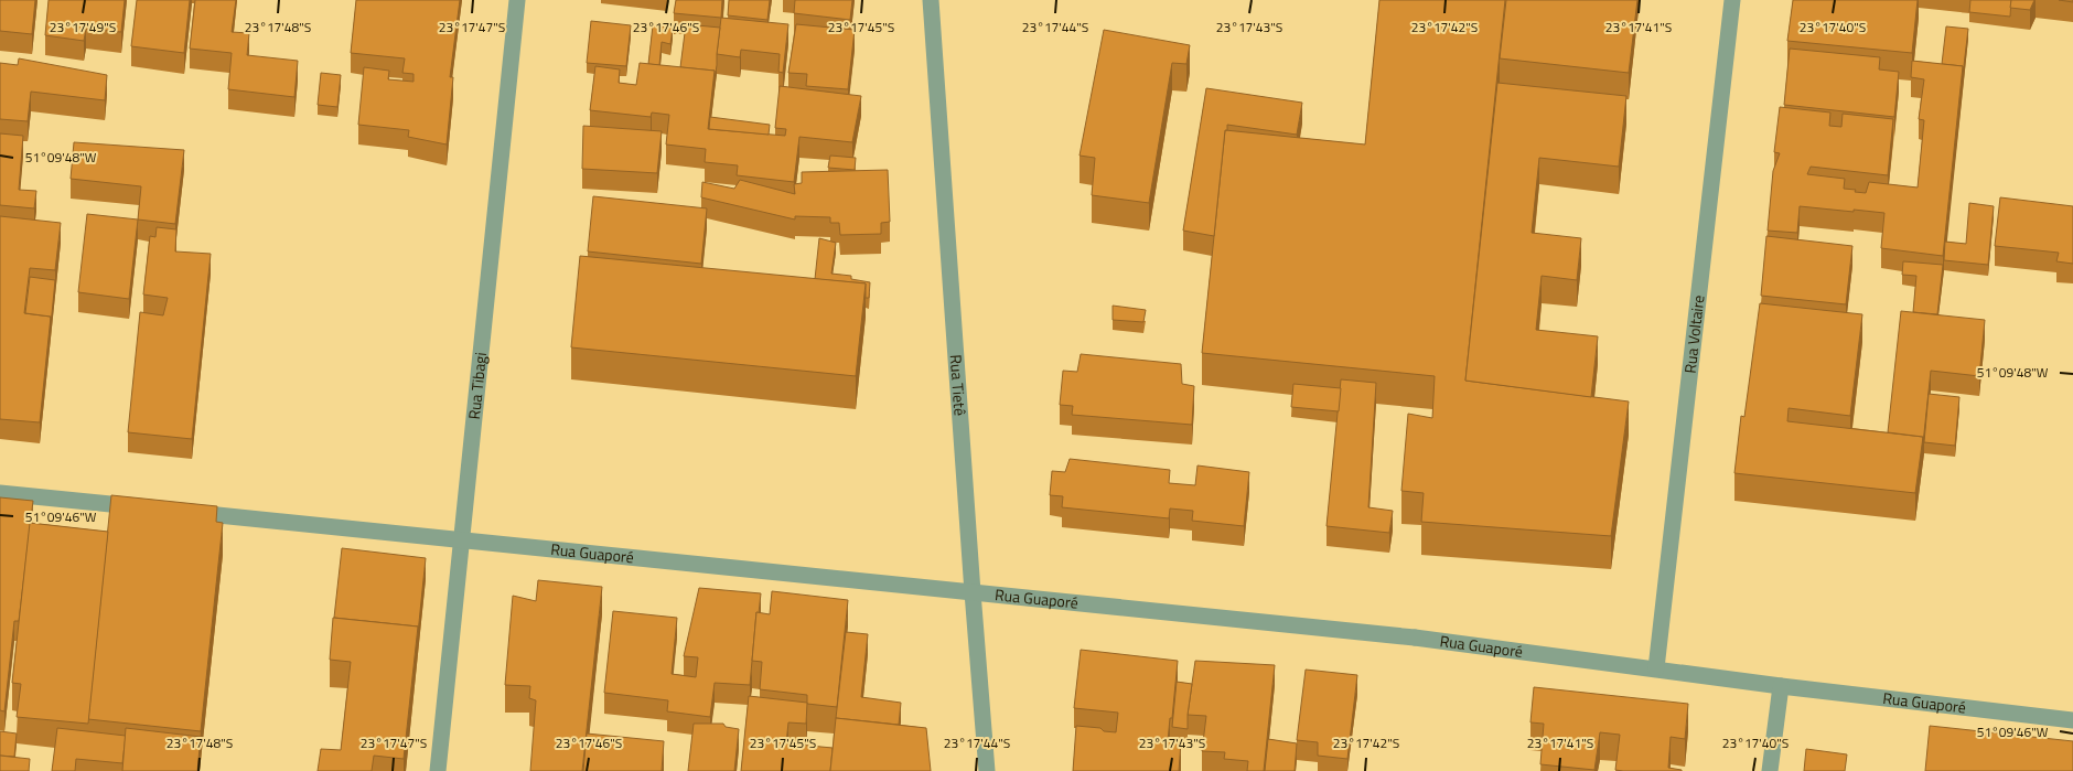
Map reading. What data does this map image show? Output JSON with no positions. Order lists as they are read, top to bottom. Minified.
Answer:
{"streets":{"street":["Rua Voltaire","Rua Tibagi","Rua Tietê","Rua Guaporé"]},"crossings":[["Rua Voltaire","Rua Guaporé"],["Rua Tibagi","Rua Guaporé"],["Rua Tietê","Rua Guaporé"]],"coordinates":["23°17'49\"S","23°17'48\"S","23°17'47\"S","23°17'46\"S","23°17'45\"S","23°17'44\"S","23°17'43\"S","23°17'42\"S","23°17'41\"S","23°17'40\"S","51°09'48\"W","51°09'46\"W"]}
